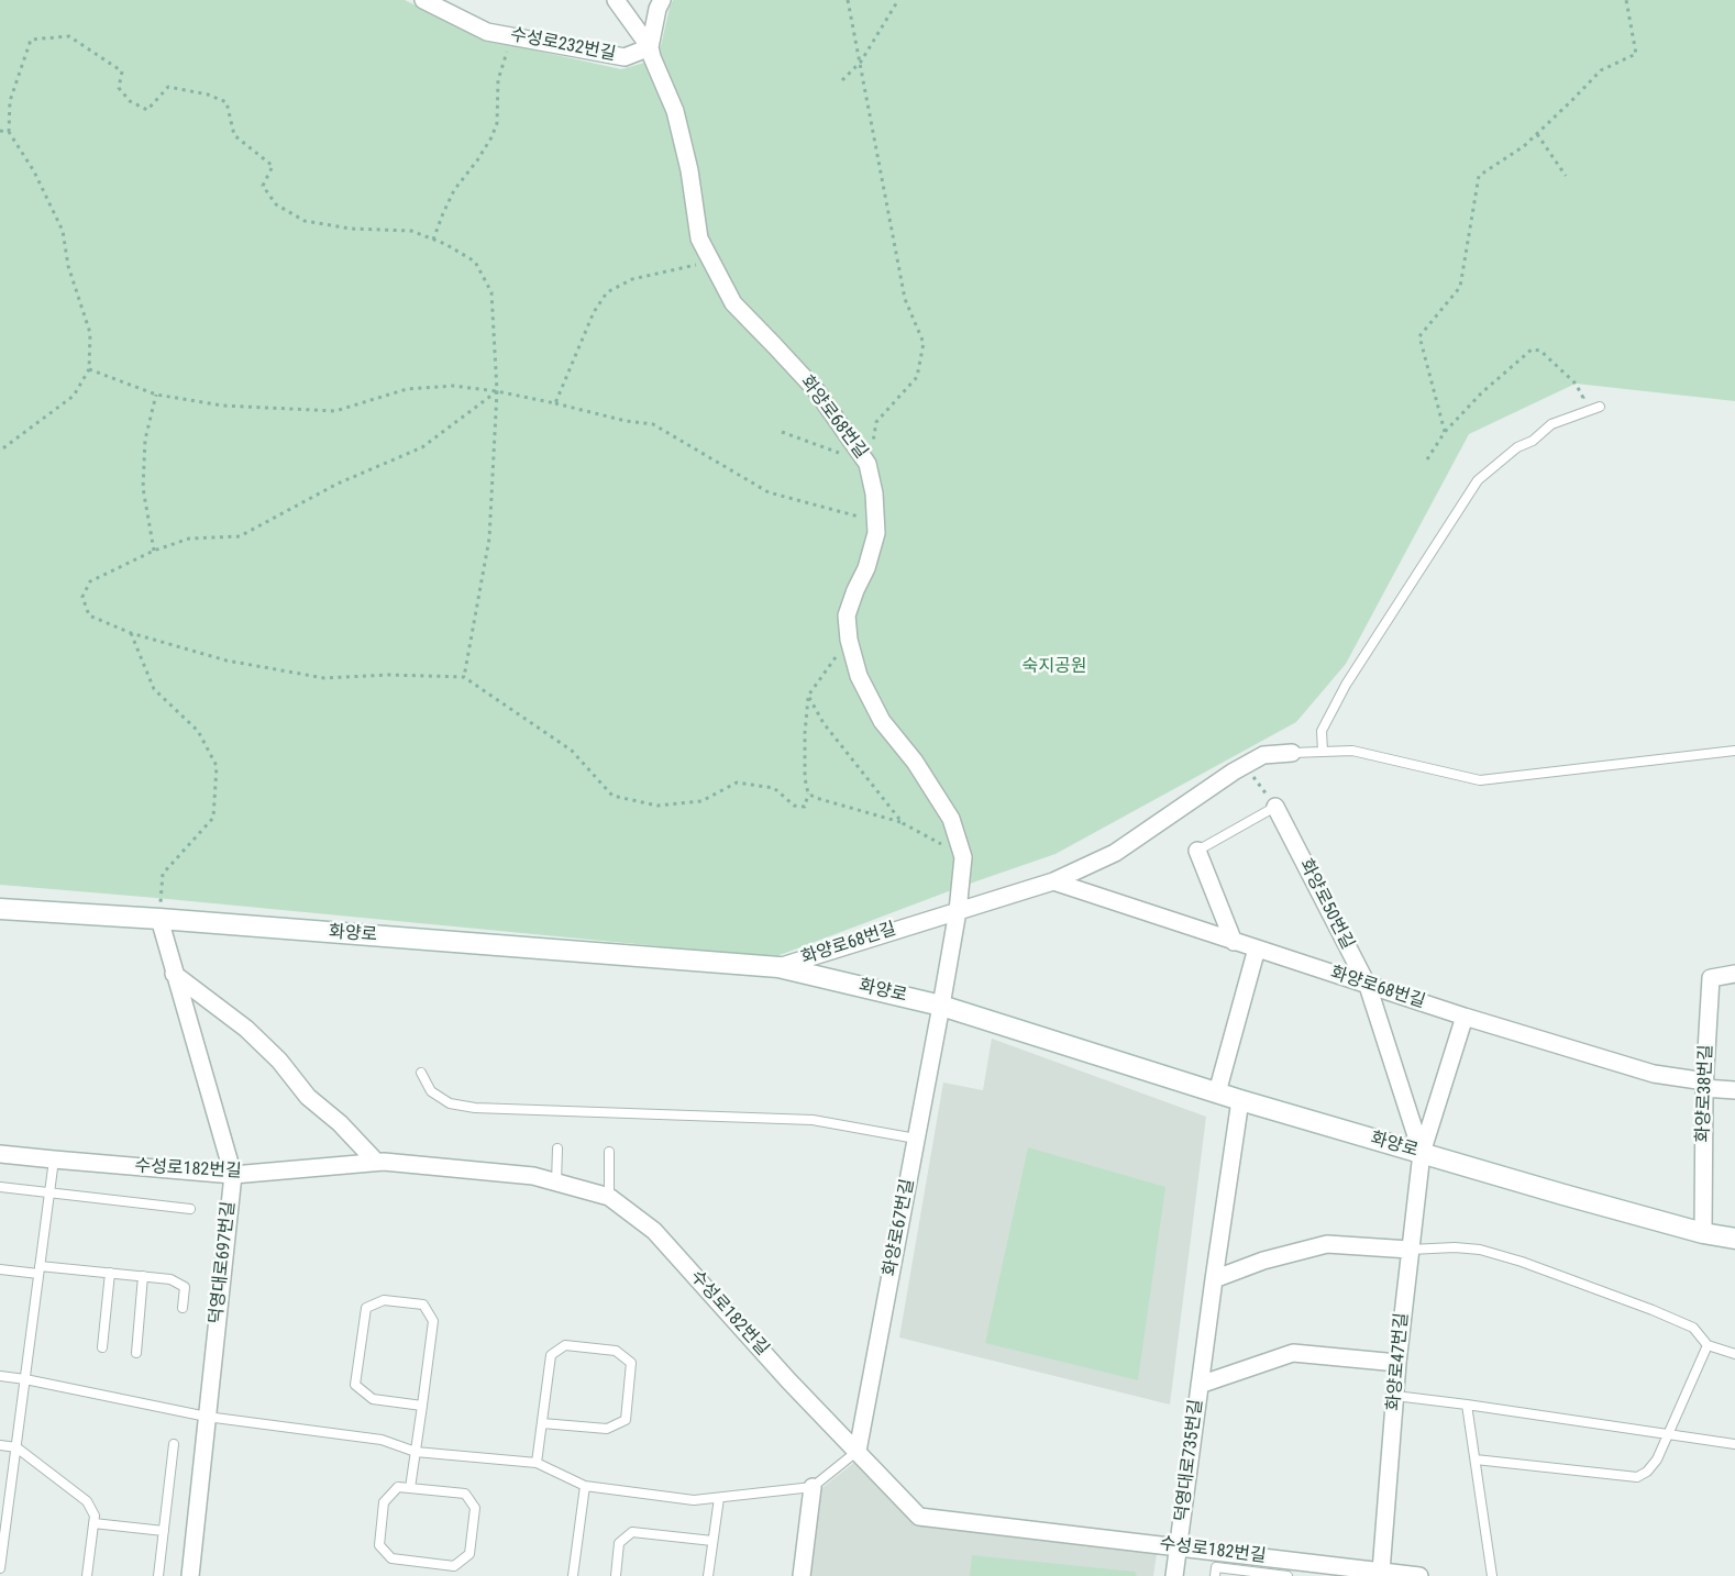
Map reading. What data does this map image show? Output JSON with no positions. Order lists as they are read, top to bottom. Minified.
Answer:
{"streets":{"street":["수성로232번길","화양로68번길","화양로50번길","화양로","화양로38번길","수성로182번길","화양로67번길","덕영대로697번길","화양로47번길","덕영대로735번길"]},"crossings":[["수성로232번길","화양로68번길"],["화양로68번길","화양로50번길"],["화양로68번길","화양로"],["화양로68번길","화양로38번길"],["화양로68번길","화양로67번길"],["화양로50번길","화양로"],["화양로50번길","화양로47번길"],["화양로","화양로38번길"],["화양로","화양로67번길"],["화양로","덕영대로697번길"],["화양로","화양로47번길"],["화양로","덕영대로735번길"],["수성로182번길","화양로67번길"],["수성로182번길","덕영대로697번길"],["수성로182번길","화양로47번길"],["수성로182번길","덕영대로735번길"],["화양로47번길","덕영대로735번길"]],"parks":["숙지공원"]}
